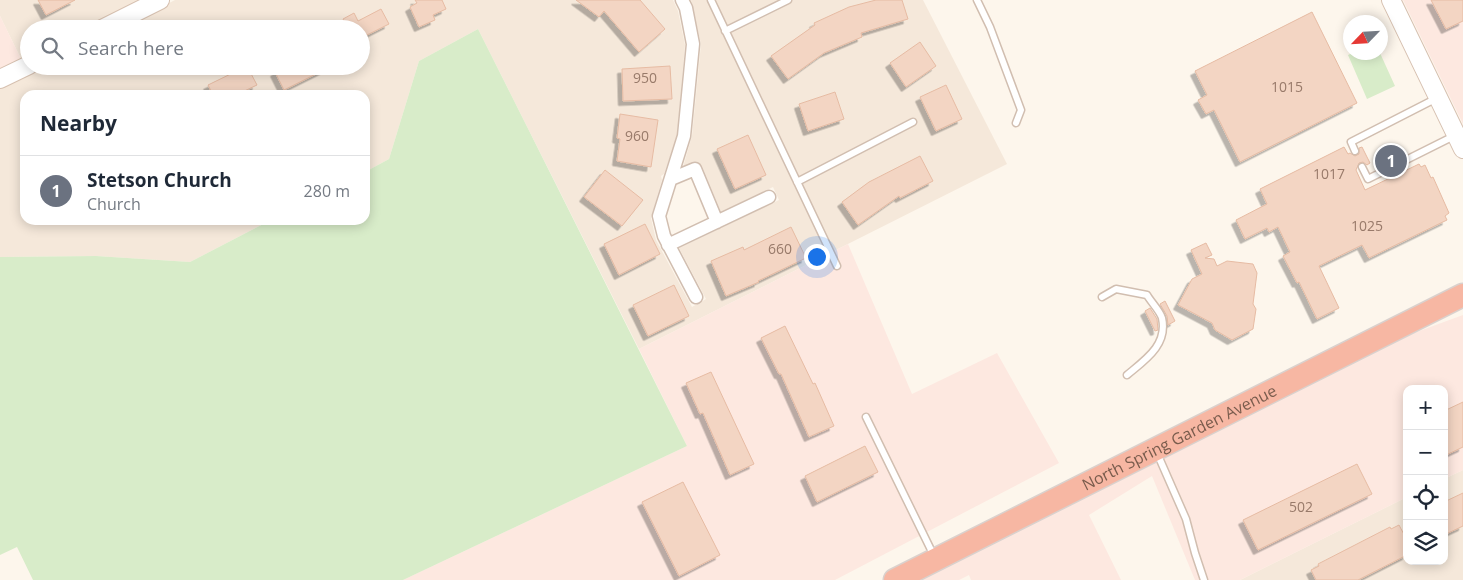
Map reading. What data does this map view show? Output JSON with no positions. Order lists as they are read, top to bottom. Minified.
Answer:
{"streets":{"highway":["North Spring Garden Avenue"]},"house_numbers":["950","1015","960","1017","1025","660","502"],"north":"bottom left","page":{"search":"Search here","heading":"Nearby","pins":"1","list":[{"mark":"1","name":"Stetson Church","note":"Church","value":"280 m"}],"map_buttons":["+","−"]}}
